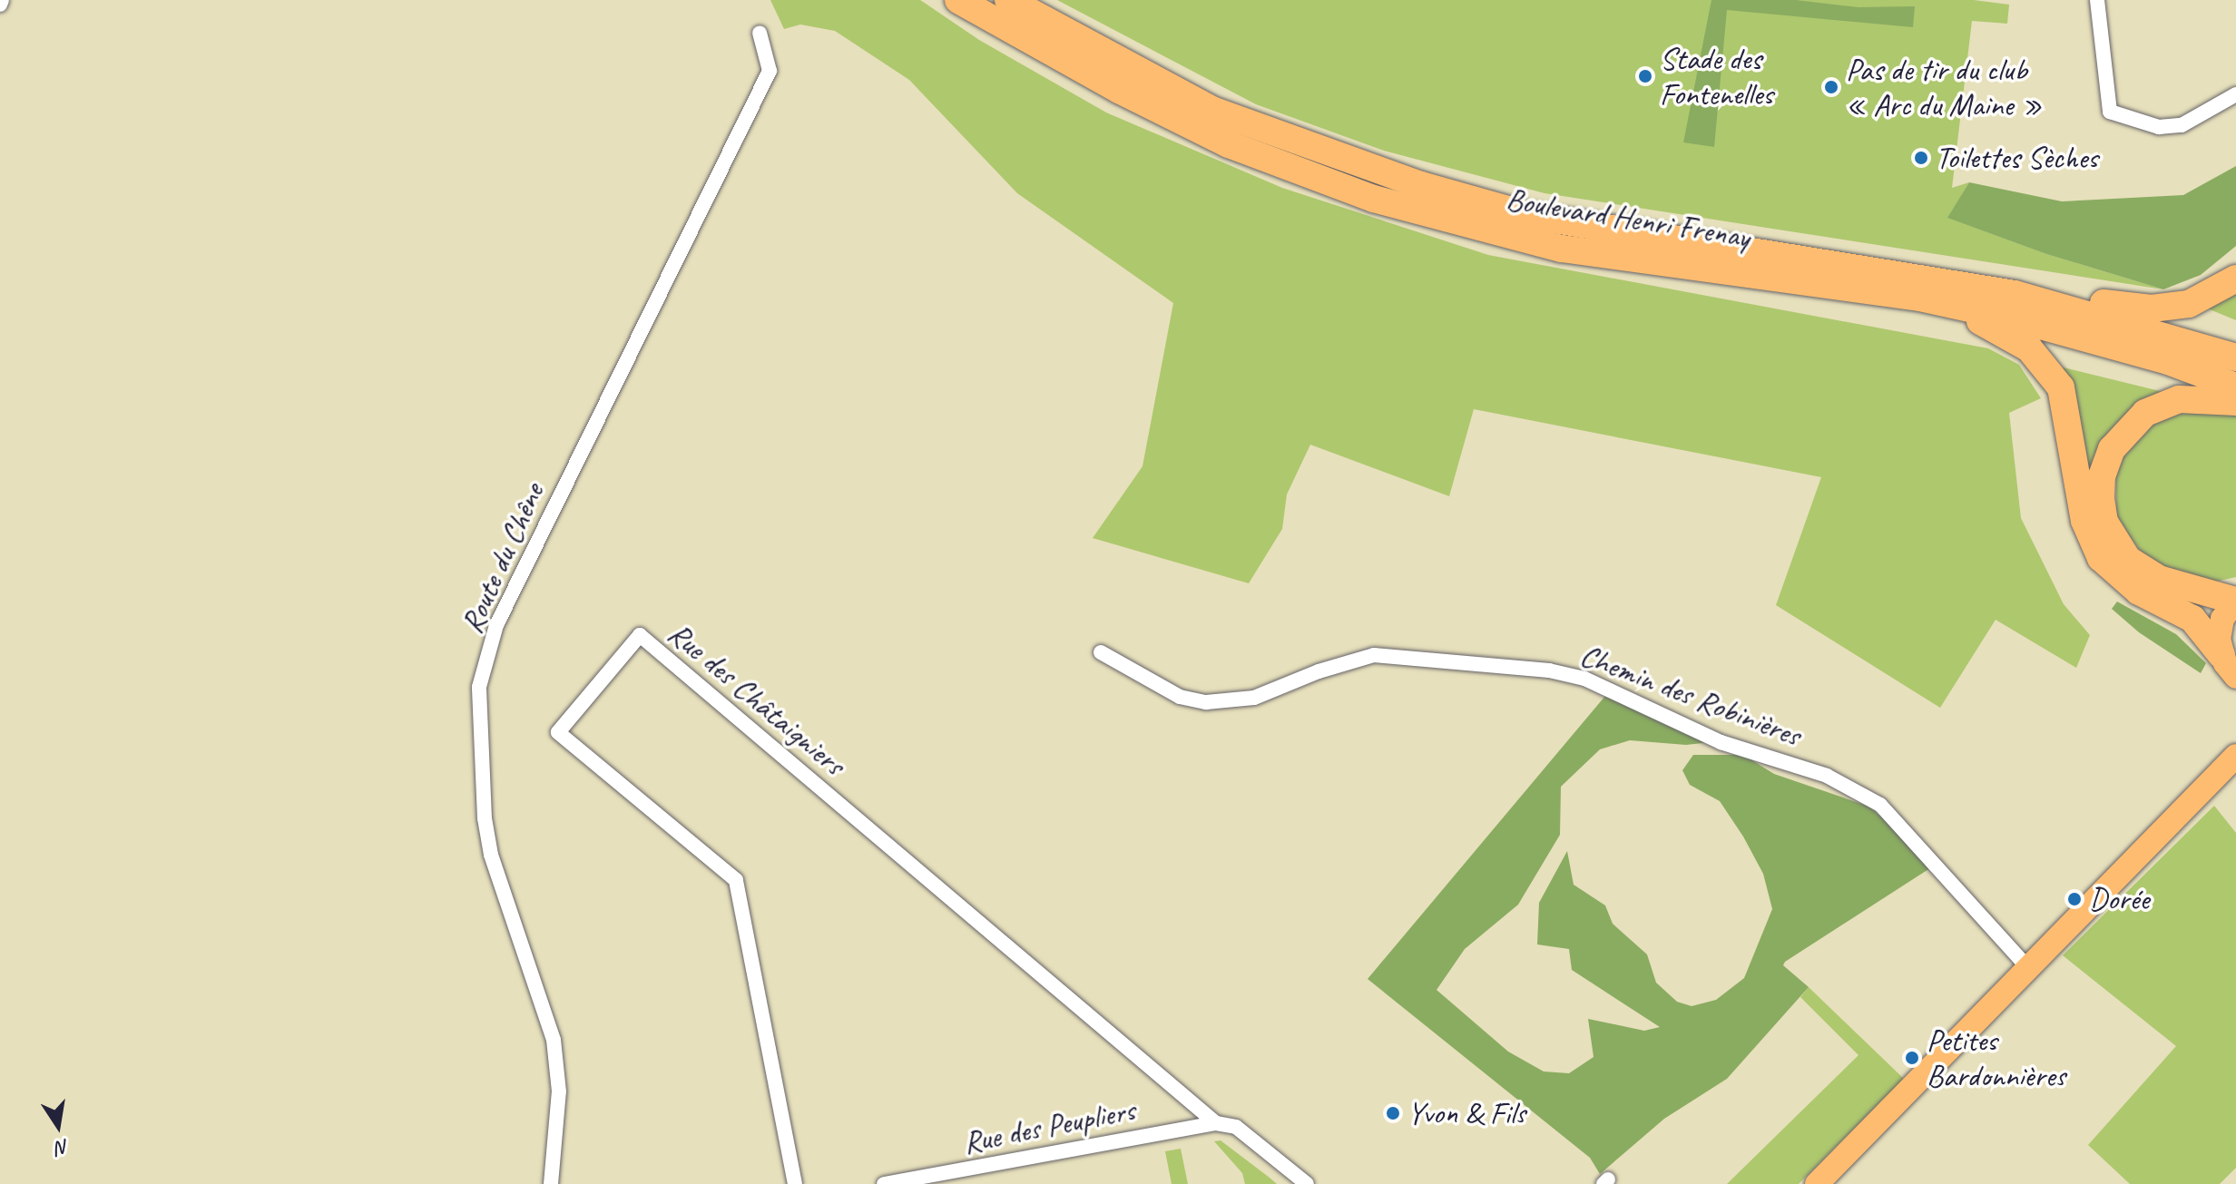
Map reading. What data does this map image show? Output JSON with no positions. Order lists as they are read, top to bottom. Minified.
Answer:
{"streets":{"highway":["Boulevard Henri Frenay"],"street":["Route du Chêne","Chemin des Robinières","Rue des Châtaigniers","Rue des Peupliers"]},"crossings":[["Rue des Châtaigniers","Rue des Peupliers"]],"places":["Stade des Fontenelles","Pas de tir du club « Arc du Maine »","Toilettes Sèches","Dorée","Petites Bardonnières","Yvon & Fils"],"north":"bottom"}
